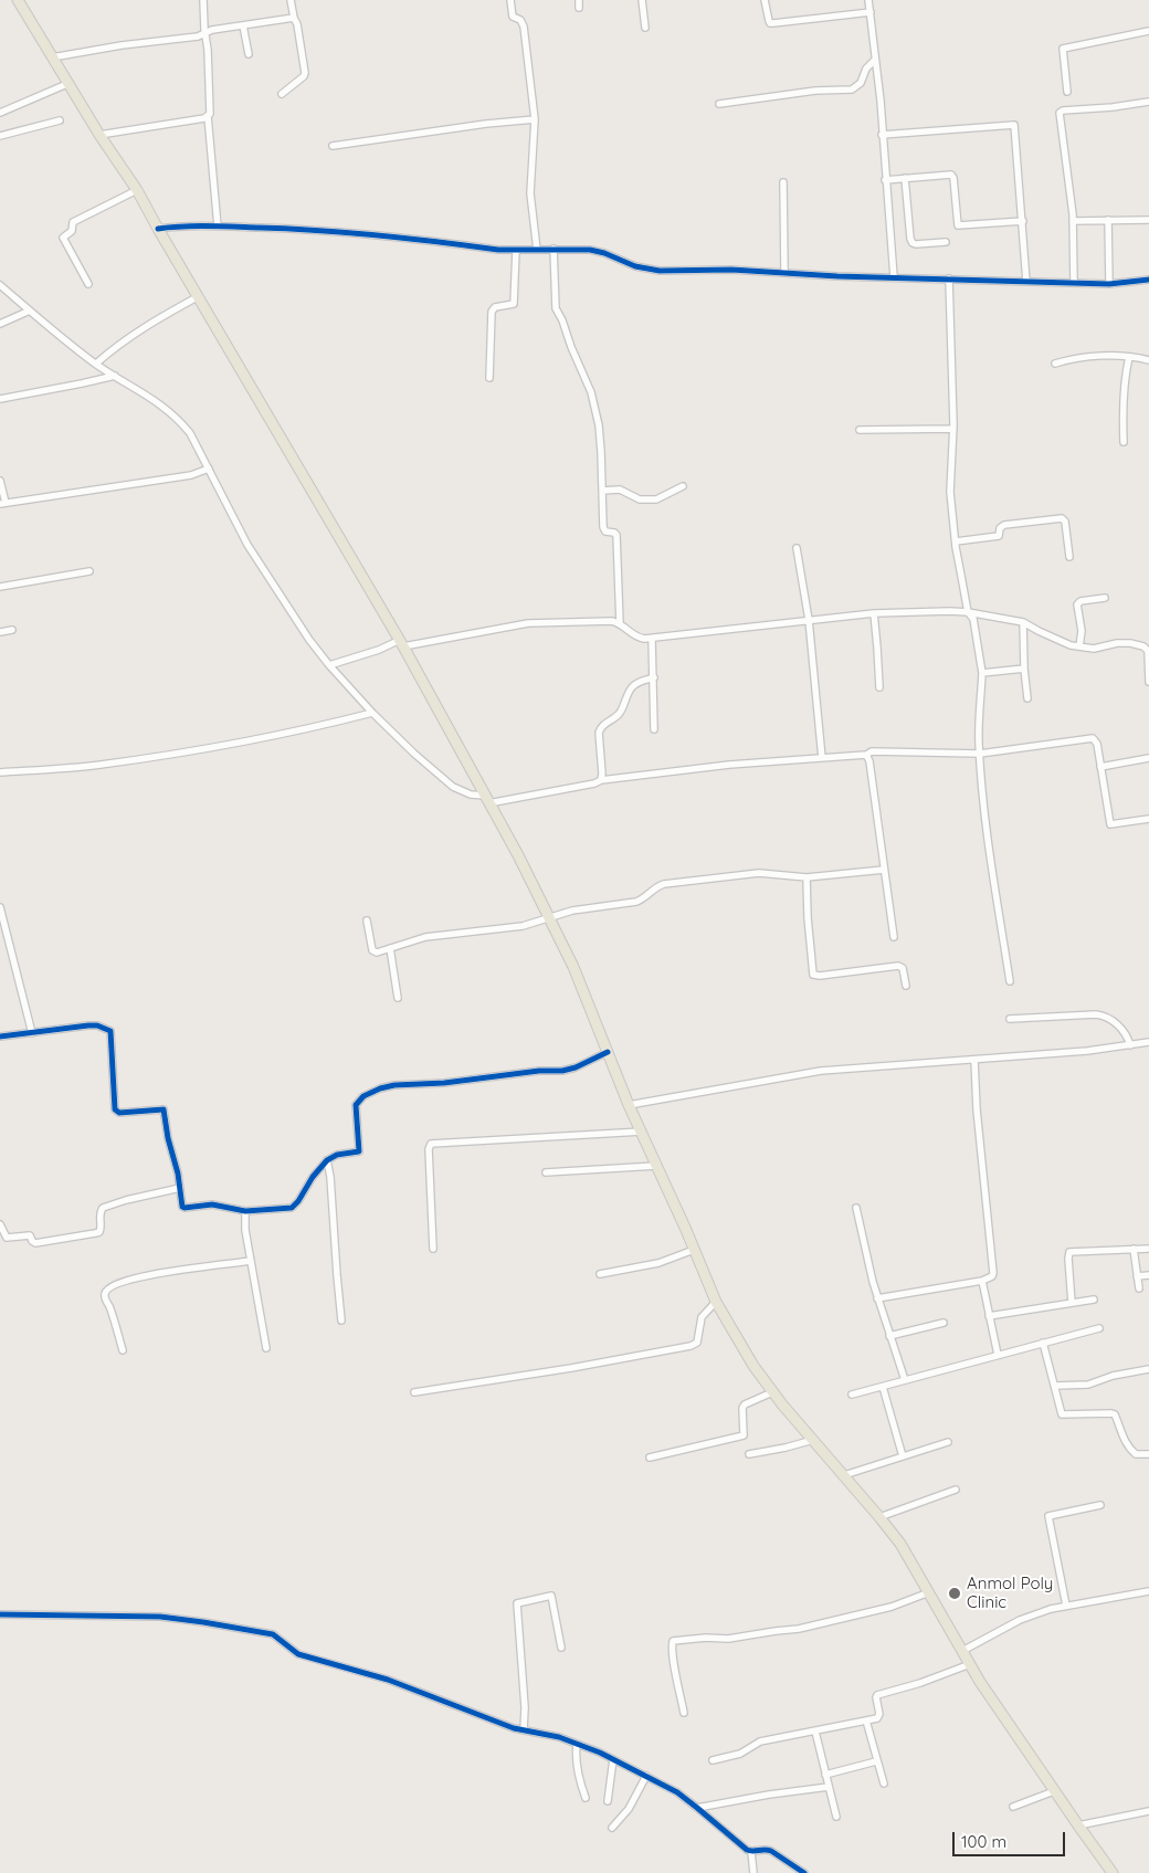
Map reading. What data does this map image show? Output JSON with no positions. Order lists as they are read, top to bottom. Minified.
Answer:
{"places":["Anmol Poly Clinic"],"scale_bar":"100 m"}
